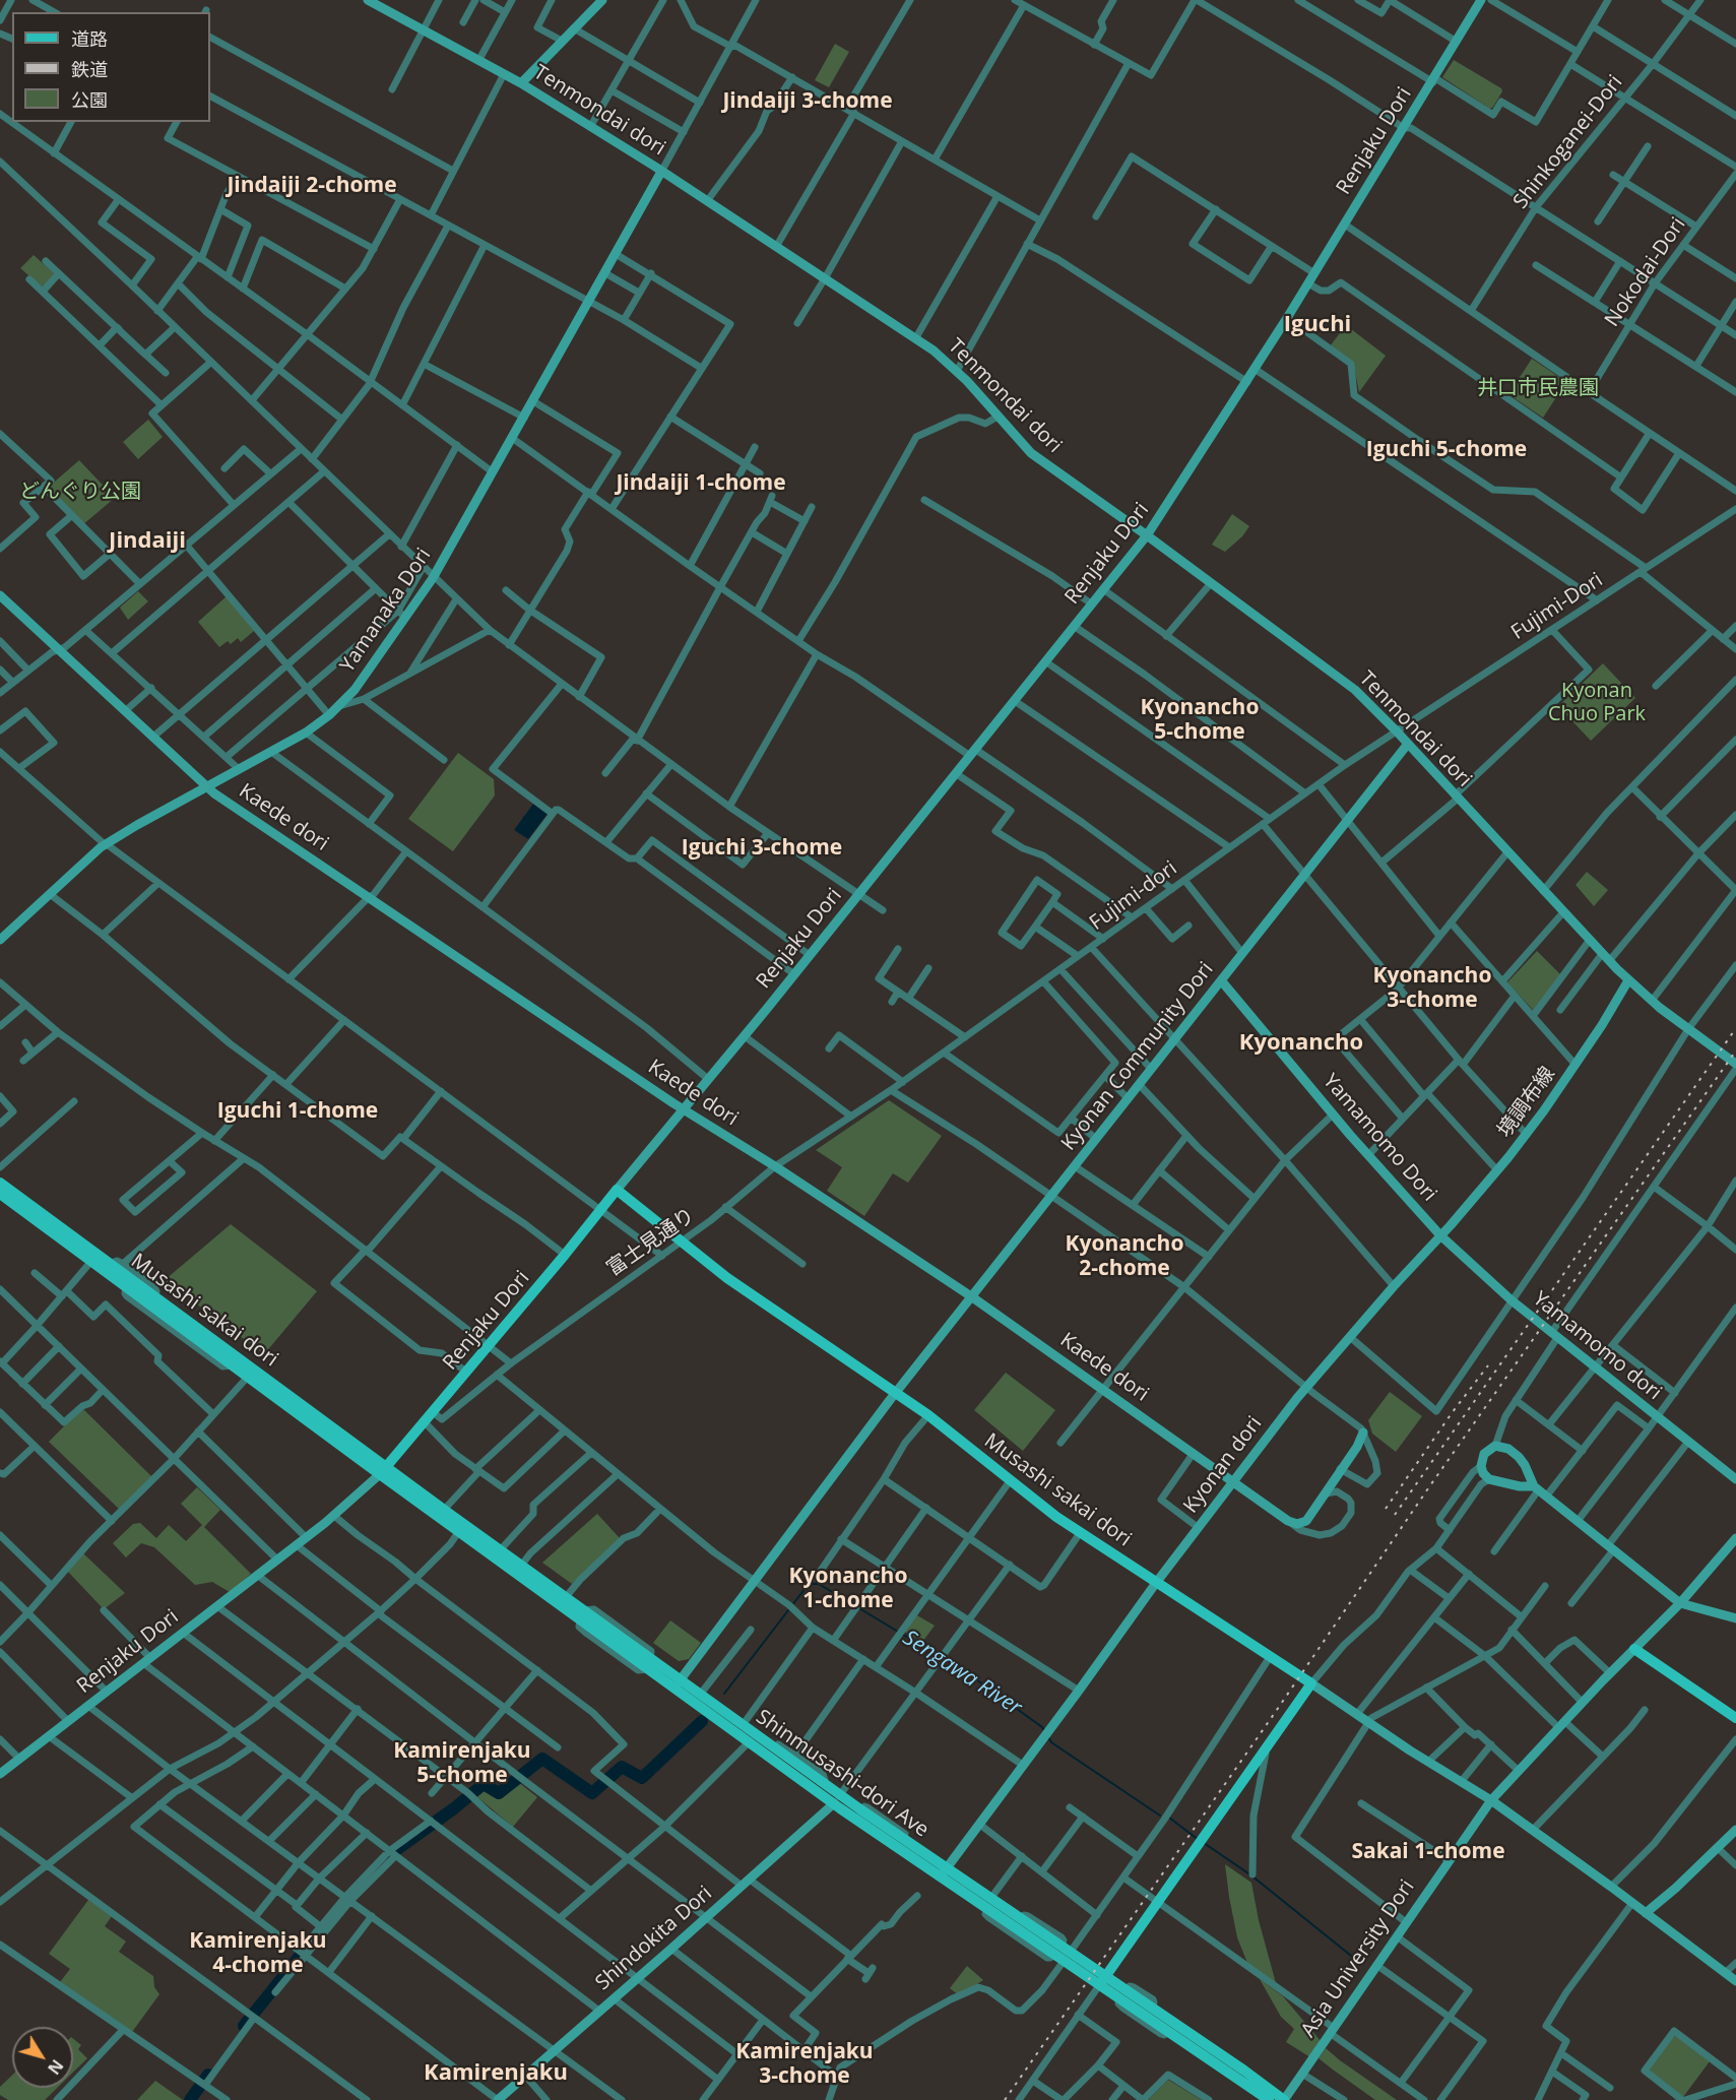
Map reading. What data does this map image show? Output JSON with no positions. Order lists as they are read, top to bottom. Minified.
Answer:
{"streets":{"main road":["Renjaku Dori","Musashi sakai dori","Shinmusashi-dori Ave"],"street":["Tenmondai dori","Shinkoganei-Dori","Nokodai-Dori","Fujimi-Dori","Yamanaka Dori","Kaede dori","Fujimi-dori","Kyonan Community Dori","境調布線","Yamamomo Dori","富士見通り","Yamamomo dori","Kyonan dori","Shindokita Dori","Asia University Dori"]},"crossings":[["Tenmondai dori","Renjaku Dori"],["Tenmondai dori","Fujimi-Dori"],["Tenmondai dori","Yamanaka Dori"],["Tenmondai dori","Fujimi-dori"],["Tenmondai dori","Kyonan Community Dori"],["Tenmondai dori","境調布線"],["Renjaku Dori","Kaede dori"],["Renjaku Dori","富士見通り"],["Renjaku Dori","Musashi sakai dori"],["Renjaku Dori","Shinmusashi-dori Ave"],["Fujimi-Dori","Fujimi-dori"],["Yamanaka Dori","Kaede dori"],["Kaede dori","Kyonan Community Dori"],["Kaede dori","富士見通り"],["Kaede dori","Kyonan dori"],["Fujimi-dori","富士見通り"],["Kyonan Community Dori","Yamamomo Dori"],["Kyonan Community Dori","Musashi sakai dori"],["Kyonan Community Dori","Shinmusashi-dori Ave"],["境調布線","Yamamomo Dori"],["境調布線","Yamamomo dori"],["境調布線","Kyonan dori"],["Yamamomo Dori","Yamamomo dori"],["Yamamomo Dori","Kyonan dori"],["富士見通り","Musashi sakai dori"],["Musashi sakai dori","Kyonan dori"],["Musashi sakai dori","Shinmusashi-dori Ave"],["Musashi sakai dori","Asia University Dori"],["Yamamomo dori","Kyonan dori"],["Kyonan dori","Shinmusashi-dori Ave"],["Shinmusashi-dori Ave","Shindokita Dori"],["Shinmusashi-dori Ave","Asia University Dori"]],"districts":["Jindaiji 3-chome","Jindaiji 2-chome","Iguchi","Iguchi 5-chome","Jindaiji 1-chome","Jindaiji","Kyonancho 5-chome","Iguchi 3-chome","Kyonancho 3-chome","Kyonancho","Iguchi 1-chome","Kyonancho 2-chome","Kyonancho 1-chome","Kamirenjaku 5-chome","Sakai 1-chome","Kamirenjaku 4-chome","Kamirenjaku 3-chome","Kamirenjaku"],"water":["Sengawa River"],"parks":["井口市民農園","どんぐり公園","Kyonan Chuo Park"],"legend":["道路","鉄道","公園"],"north":"bottom right"}
